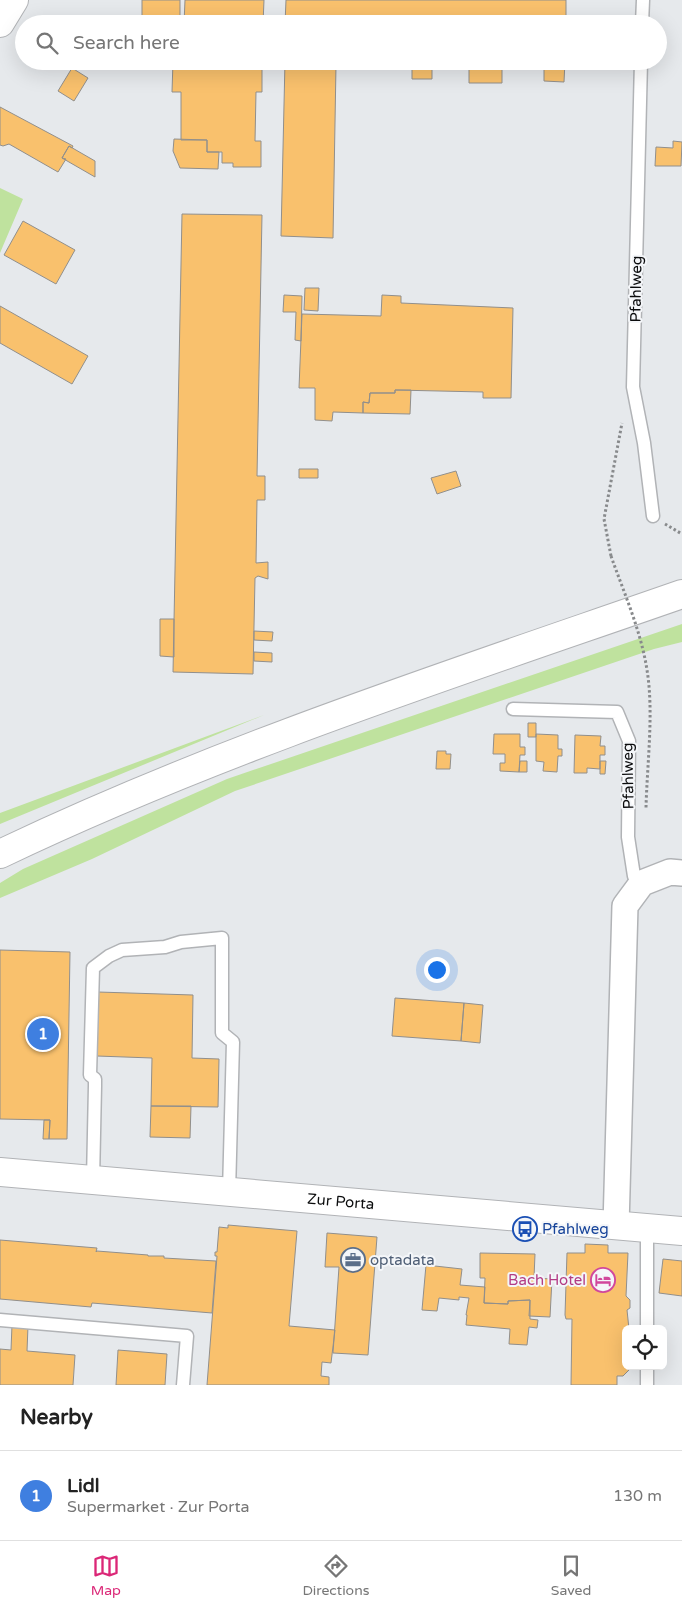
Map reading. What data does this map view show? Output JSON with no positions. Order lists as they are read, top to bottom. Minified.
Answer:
{"streets":{"main road":["Zur Porta"],"lane":["Pfahlweg"]},"places":{"bus stop":["Pfahlweg"],"office":["optadata"],"hotel":["Bach Hotel"]},"page":{"search":"Search here","pins":"1","heading":"Nearby","list":[{"mark":"1","name":"Lidl","note":"Supermarket · Zur Porta","value":"130 m"}],"nav":["Map","Directions","Saved"]}}
